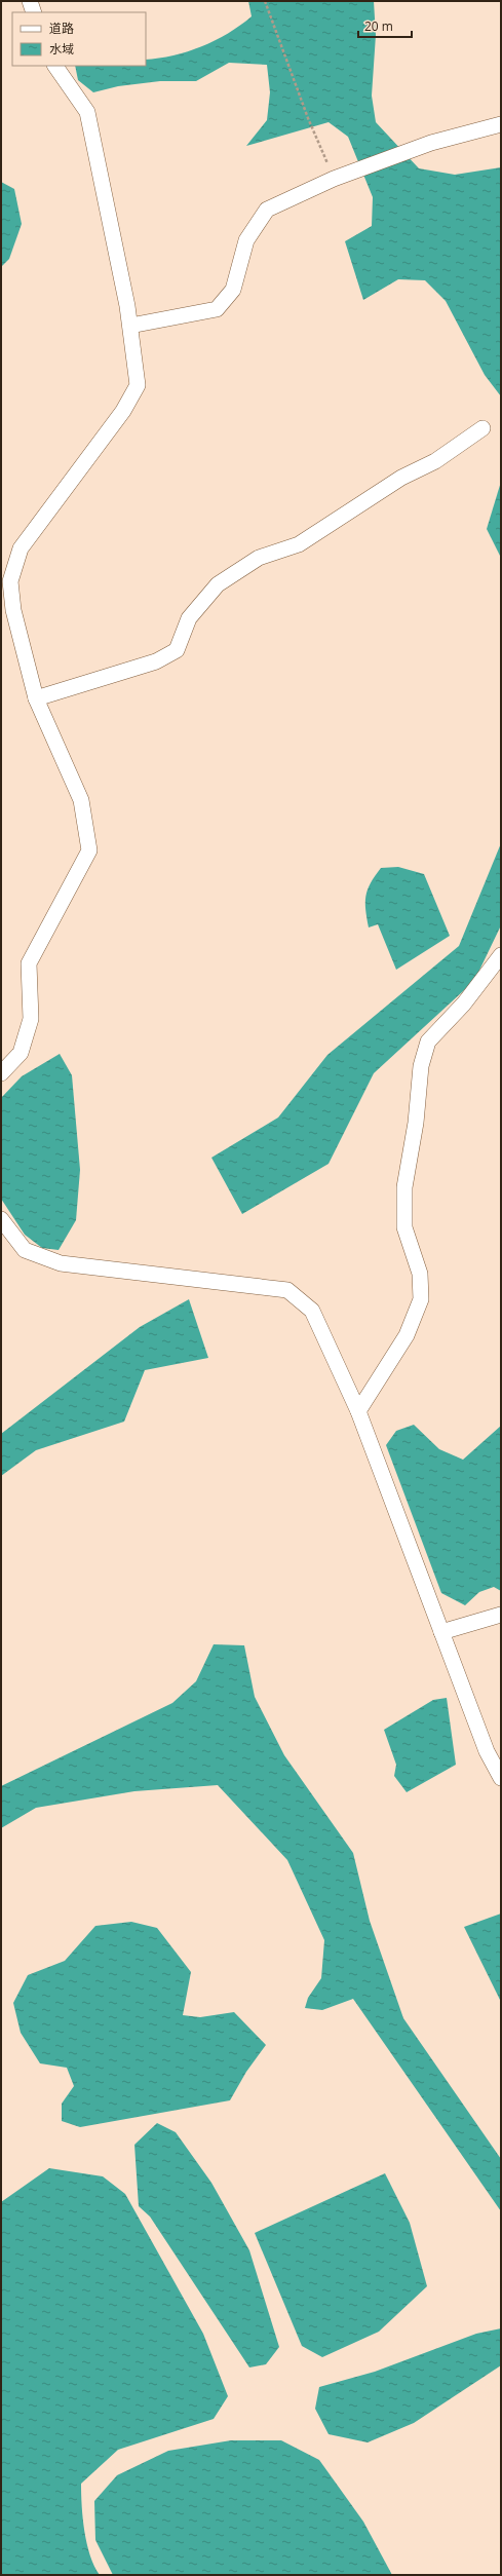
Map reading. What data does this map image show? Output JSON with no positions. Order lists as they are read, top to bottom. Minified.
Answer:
{"legend":["道路","水域"],"scale_bar":"20 m"}
